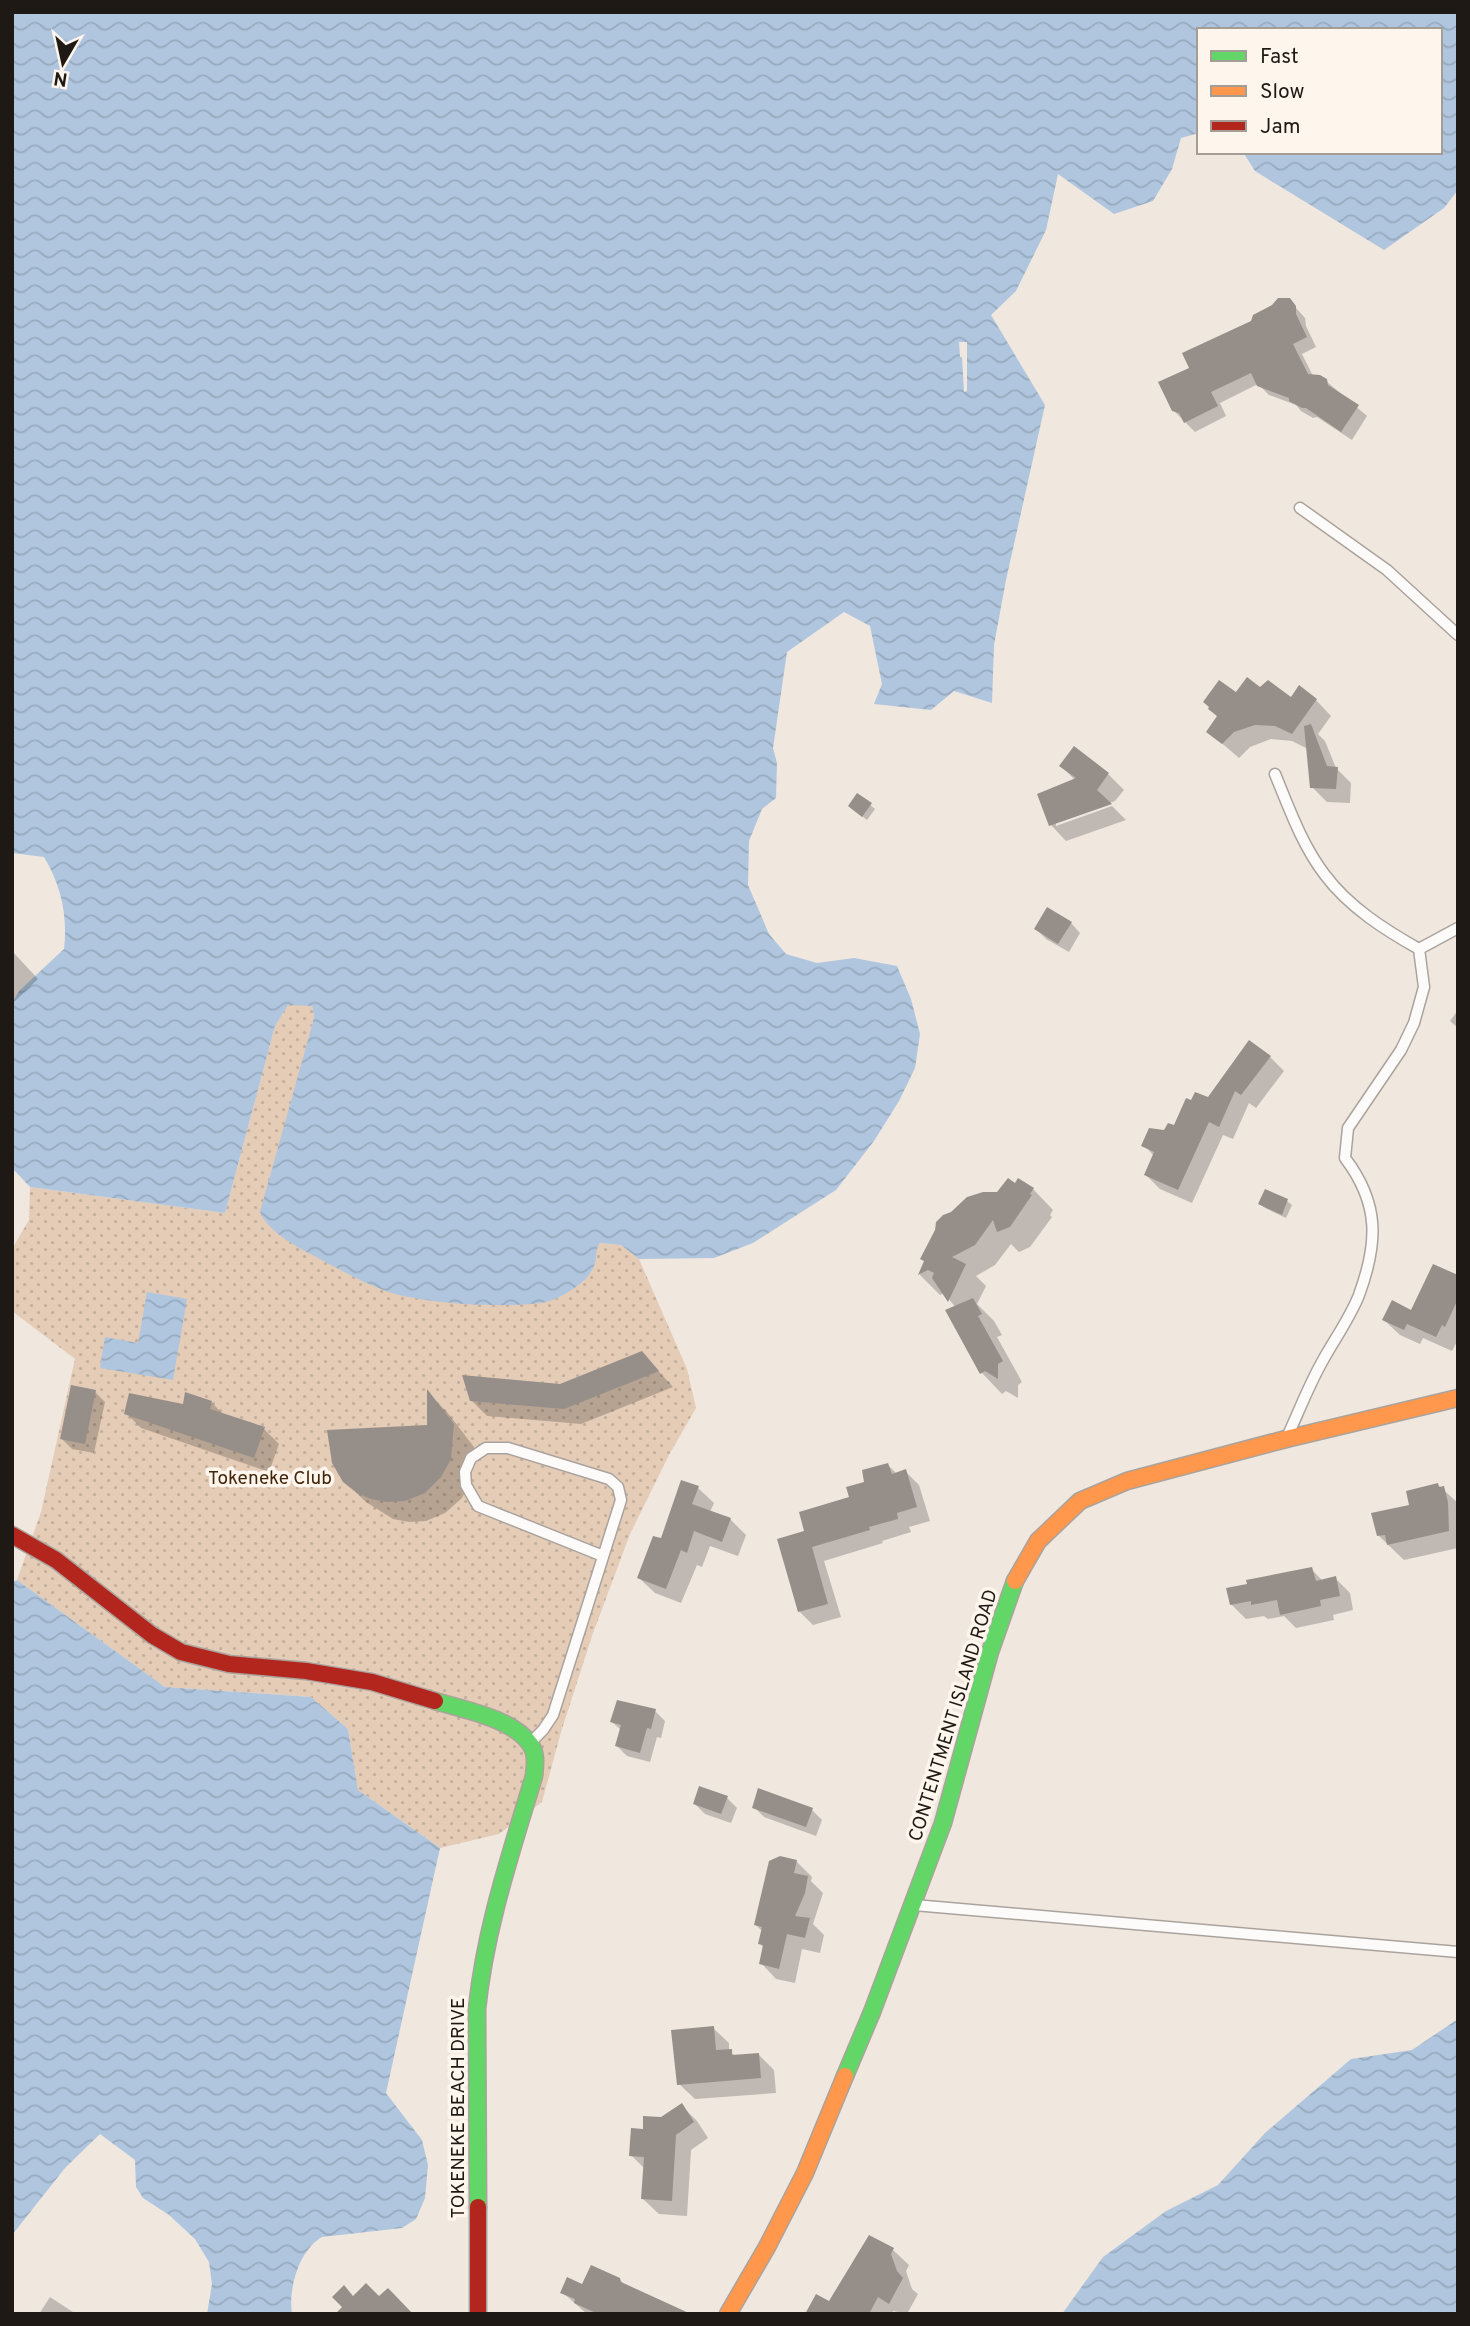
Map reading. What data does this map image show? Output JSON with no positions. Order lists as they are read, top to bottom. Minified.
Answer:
{"streets":{"street":["CONTENTMENT ISLAND ROAD","TOKENEKE BEACH DRIVE"]},"parks":["Tokeneke Club"],"legend":["Fast","Slow","Jam"],"north":"bottom"}
